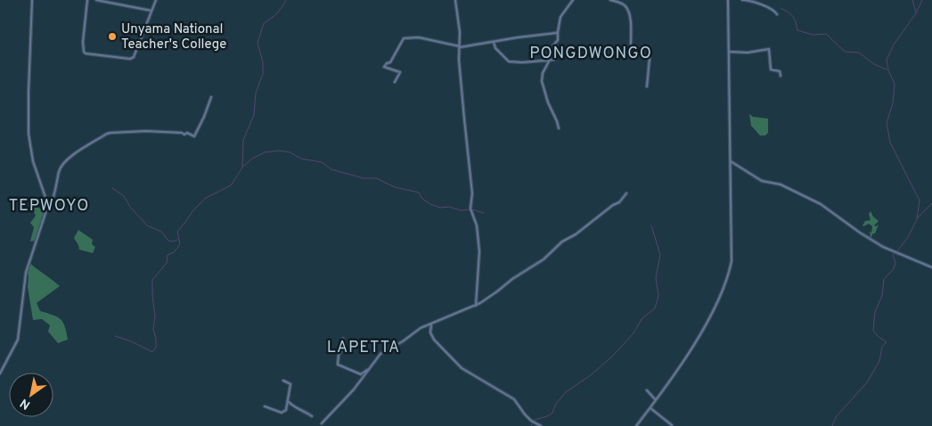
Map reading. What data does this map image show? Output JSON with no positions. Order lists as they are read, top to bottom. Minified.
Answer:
{"districts":["PONGDWONGO","TEPWOYO","LAPETTA"],"places":["Unyama National Teacher's College"],"north":"bottom left"}
